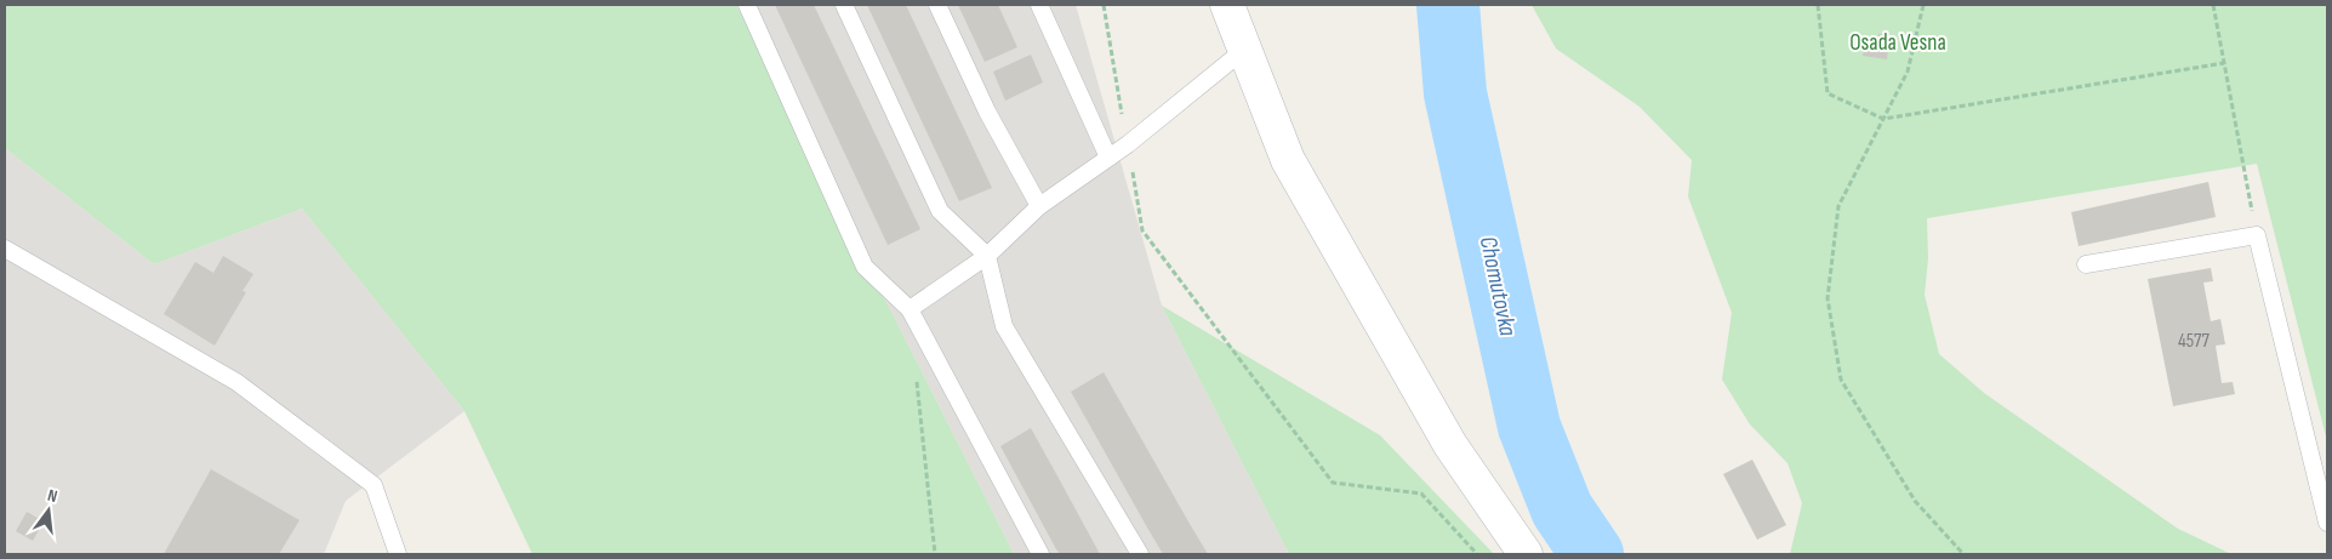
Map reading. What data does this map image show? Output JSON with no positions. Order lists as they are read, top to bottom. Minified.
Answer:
{"water":["Chomutovka"],"parks":["Osada Vesna"],"house_numbers":["4577"],"north":"top"}
